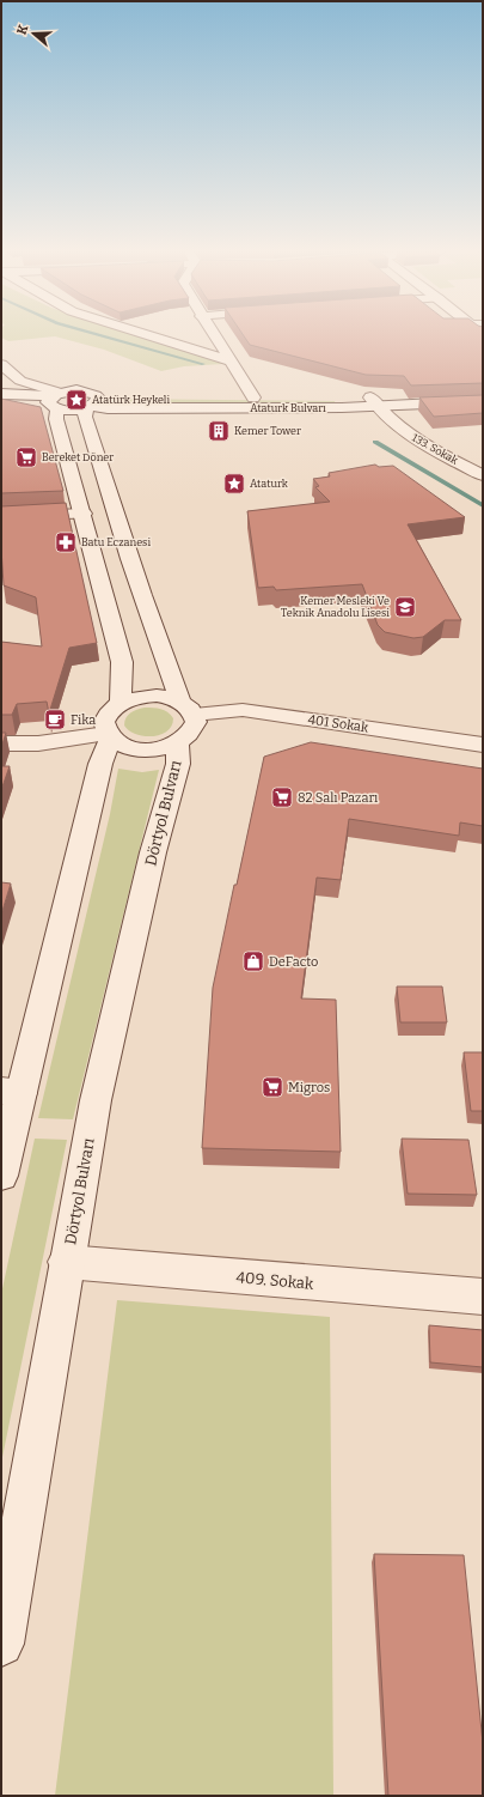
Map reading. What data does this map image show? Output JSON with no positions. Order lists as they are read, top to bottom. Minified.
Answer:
{"streets":{"main road":["Ataturk Bulvarı","133. Sokak","401 Sokak","Dörtyol Bulvarı","409. Sokak"]},"crossings":[["Ataturk Bulvarı","133. Sokak"],["401 Sokak","Dörtyol Bulvarı"],["Dörtyol Bulvarı","409. Sokak"]],"places":{"place":["Atatürk Heykeli","Ataturk"],"building":["Kemer Tower"],"supermarket":["Bereket Döner","82 Salı Pazarı","Migros"],"pharmacy":["Batu Eczanesi"],"school or university":["Kemer Mesleki Ve Teknik Anadolu Lisesi"],"cafe":["Fika"],"shop":["DeFacto"]},"north":"left"}
